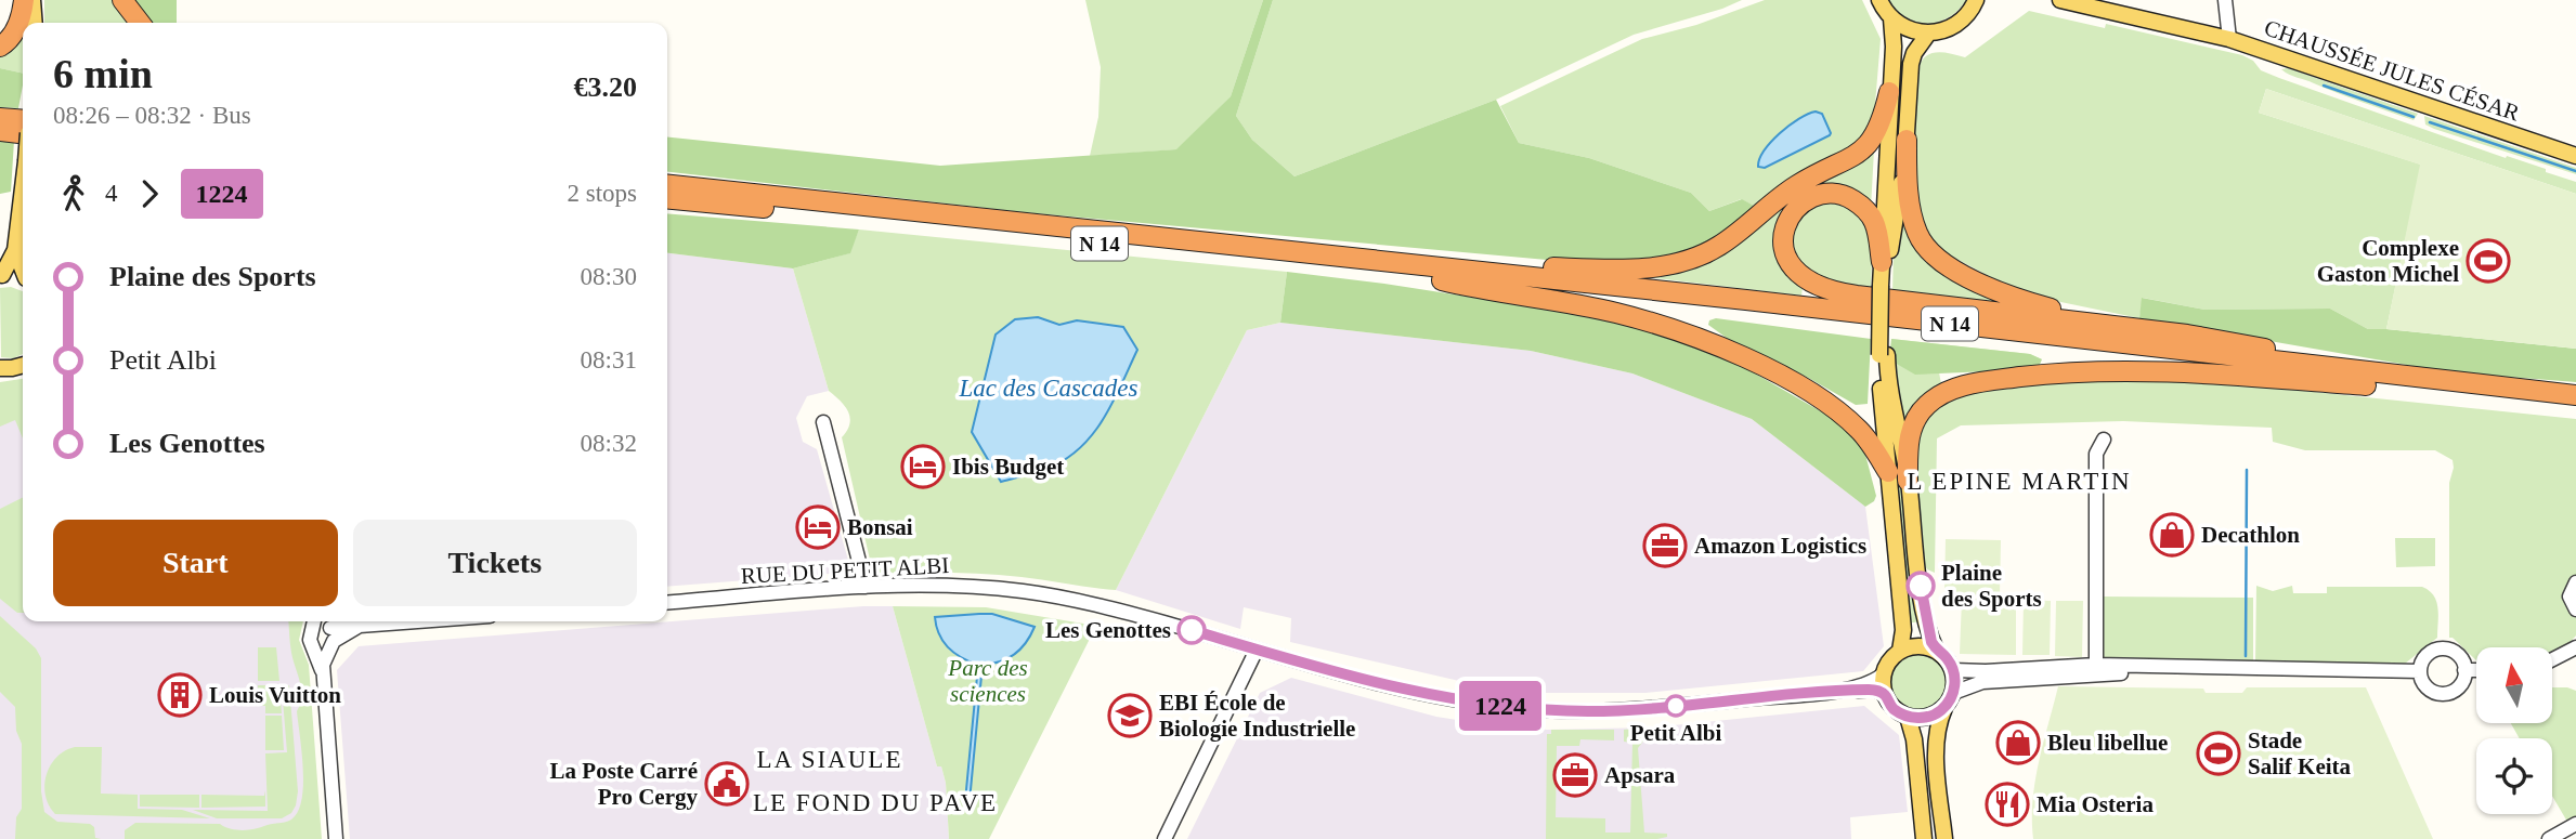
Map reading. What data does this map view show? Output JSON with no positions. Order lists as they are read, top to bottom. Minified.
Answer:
{"streets":{"highway":["N 14"],"main road":["CHAUSSÉE JULES CÉSAR"],"street":["RUE DU PETIT ALBI"]},"districts":["L EPINE MARTIN","LA SIAULE","LE FOND DU PAVE"],"water":["Lac des Cascades"],"parks":["Parc des sciences"],"places":{"sports":["Complexe Gaston Michel","Stade Salif Keita"],"hotel":["Ibis Budget","Bonsai"],"shop":["Decathlon","Bleu libellue"],"office":["Amazon Logistics","Apsara"],"other":["Plaine des Sports","Les Genottes","Petit Albi"],"building":["Louis Vuitton"],"school or university":["EBI École de Biologie Industrielle"],"public building":["La Poste Carré Pro Cergy"],"restaurant":["Mia Osteria"]},"lines":["bus line 1224"],"north":"top","page":{"on_map":"1224","heading":["6 min","08:26 – 08:32 · Bus","€3.20"],"legs":["4","1224","2 stops"],"list":[{"name":"Plaine des Sports","value":"08:30"},{"name":"Petit Albi","value":"08:31"},{"name":"Les Genottes","value":"08:32"}],"buttons":["Start","Tickets"]}}
